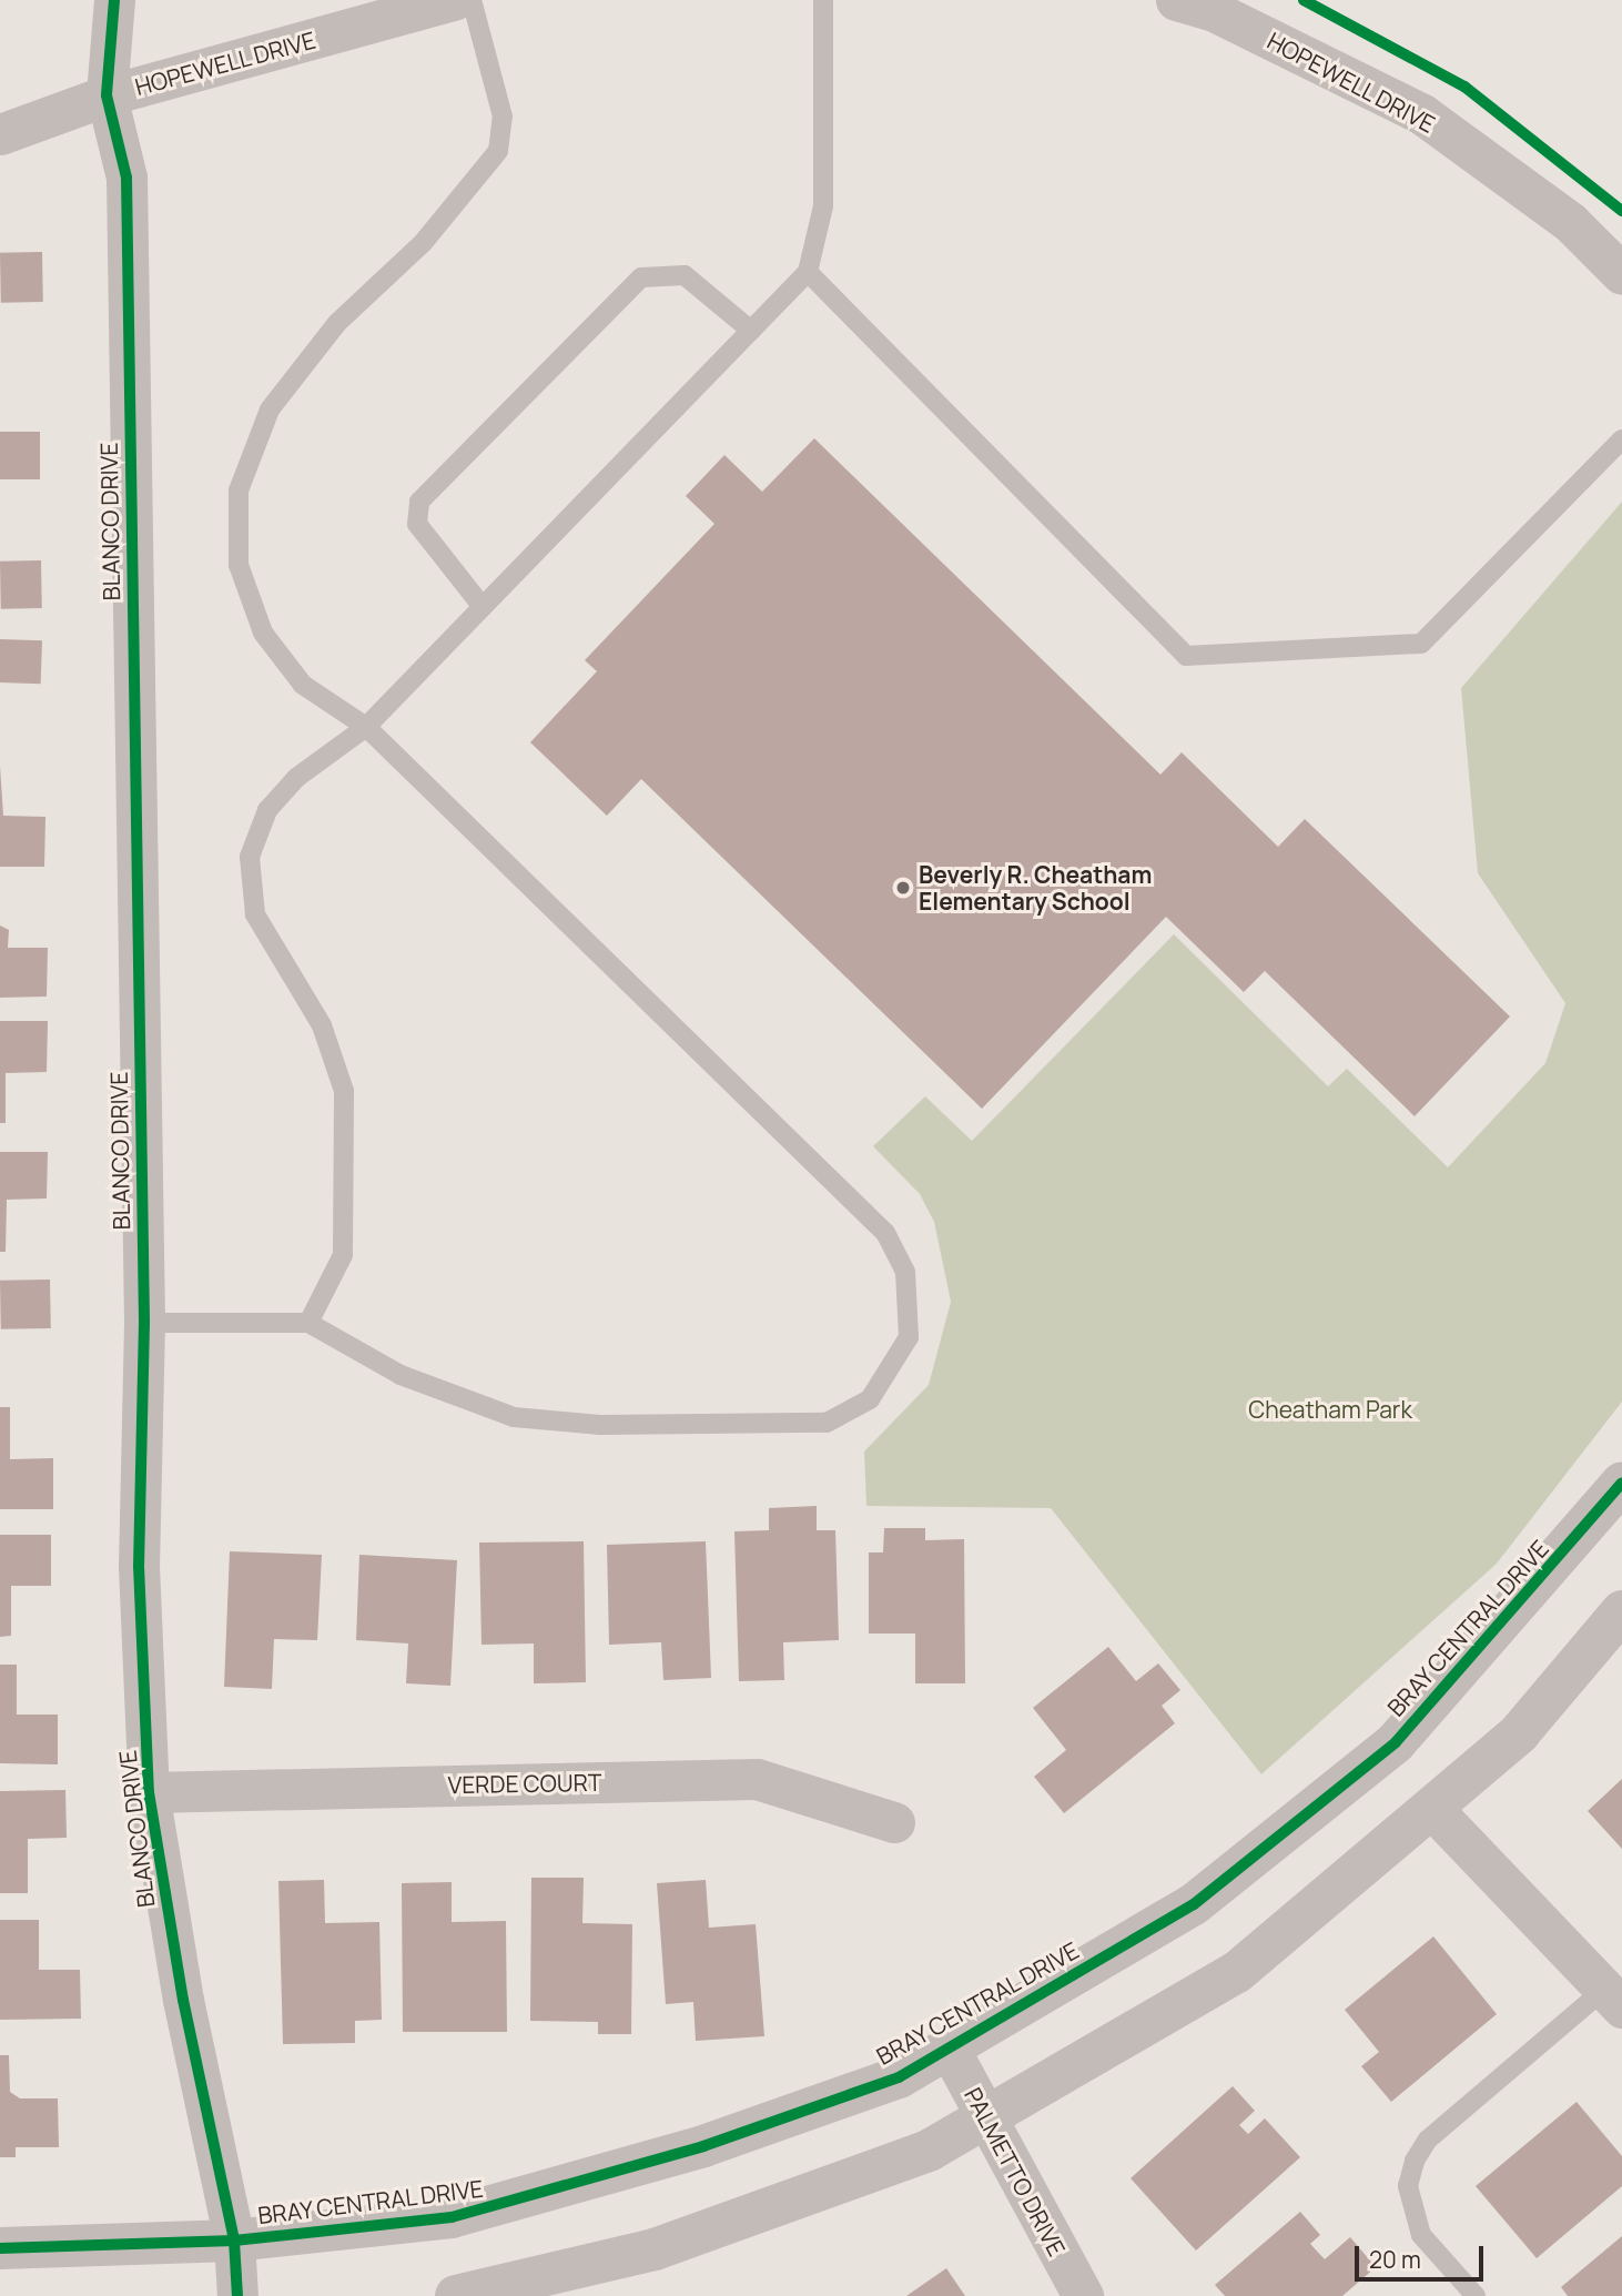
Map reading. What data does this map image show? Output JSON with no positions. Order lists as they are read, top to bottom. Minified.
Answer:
{"streets":{"street":["HOPEWELL DRIVE","BLANCO DRIVE","BRAY CENTRAL DRIVE","VERDE COURT","PALMETTO DRIVE"]},"crossings":[["HOPEWELL DRIVE","BLANCO DRIVE"],["BLANCO DRIVE","BRAY CENTRAL DRIVE"],["BLANCO DRIVE","VERDE COURT"],["BRAY CENTRAL DRIVE","PALMETTO DRIVE"]],"parks":["Cheatham Park"],"places":["Beverly R. Cheatham Elementary School"],"scale_bar":"20 m"}
